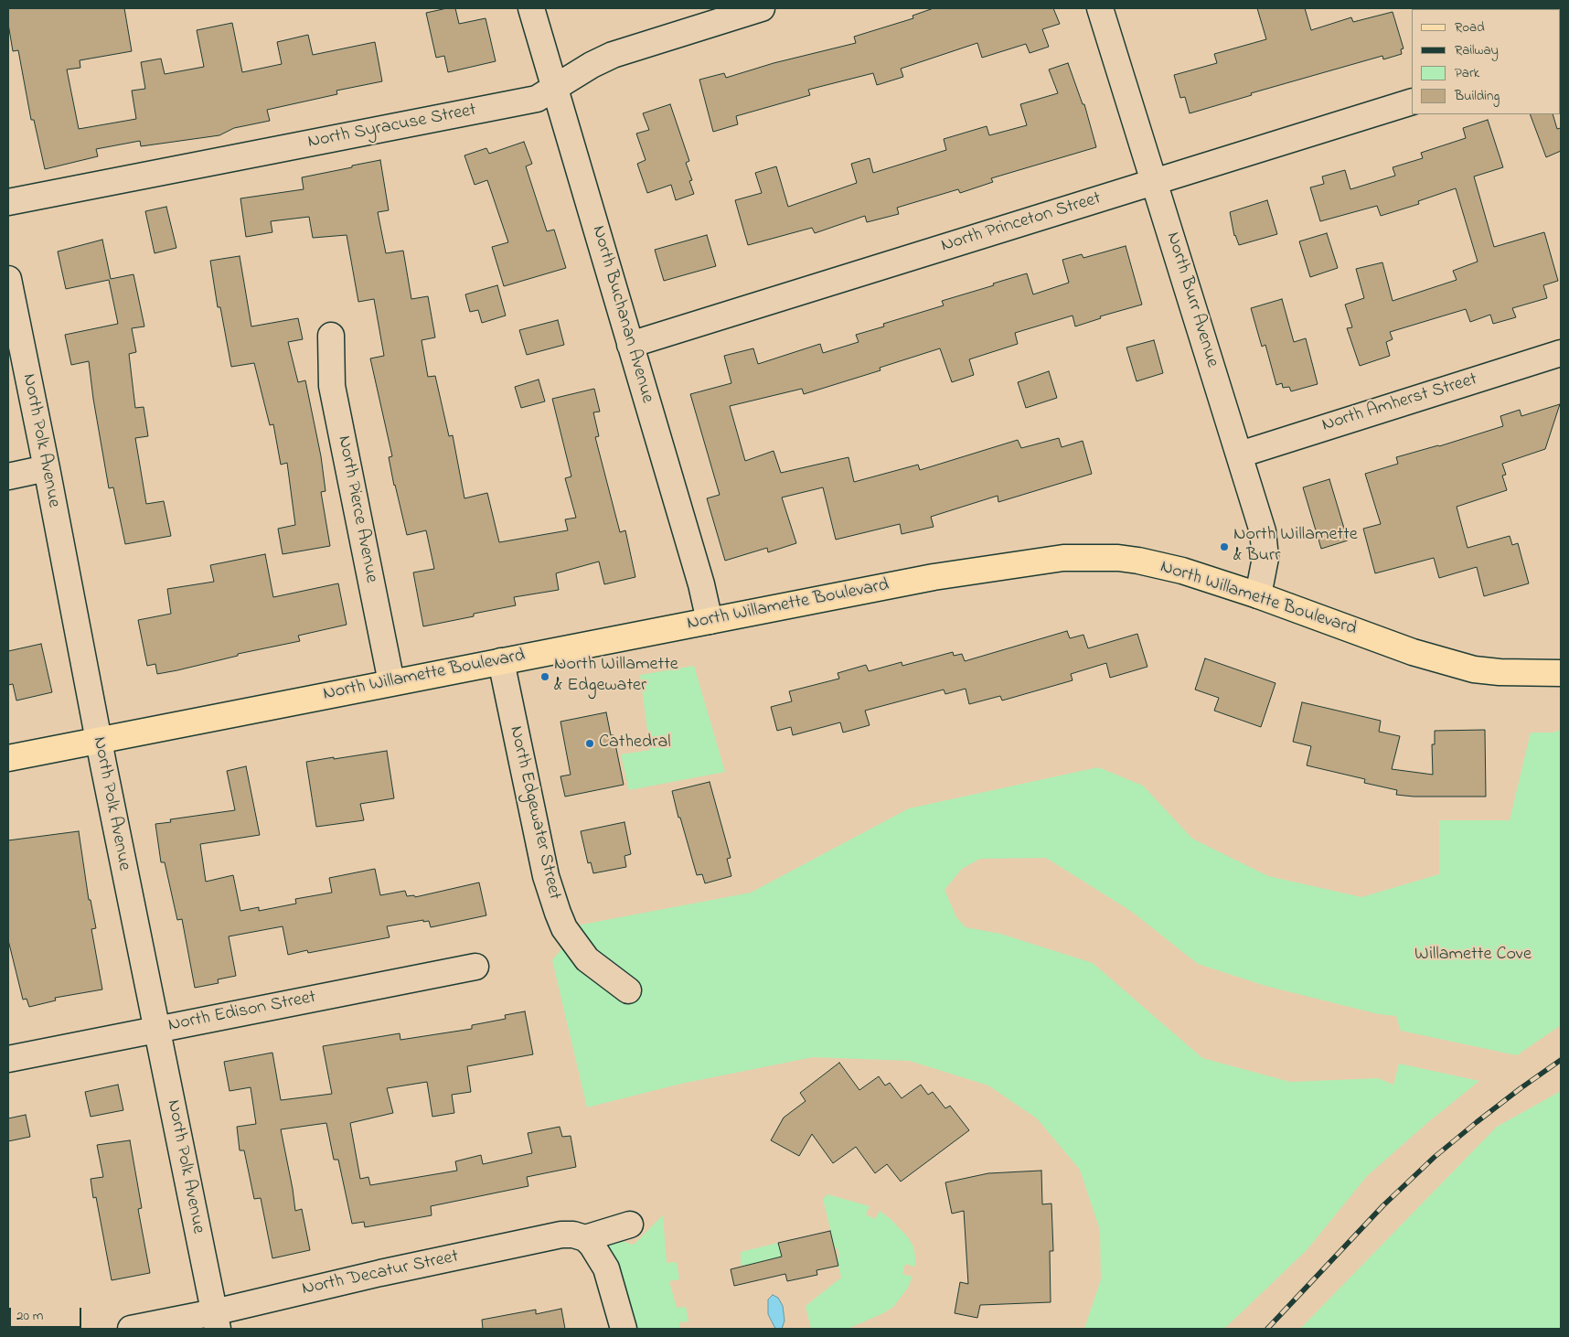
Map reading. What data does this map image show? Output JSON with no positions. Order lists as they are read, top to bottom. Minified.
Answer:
{"streets":{"main road":["North Willamette Boulevard"],"street":["North Syracuse Street","North Princeton Street","North Burr Avenue","North Buchanan Avenue","North Amherst Street","North Polk Avenue","North Pierce Avenue","North Edgewater Street","North Edison Street","North Decatur Street"]},"crossings":[["North Syracuse Street","North Buchanan Avenue"],["North Princeton Street","North Burr Avenue"],["North Princeton Street","North Buchanan Avenue"],["North Burr Avenue","North Amherst Street"],["North Burr Avenue","North Willamette Boulevard"],["North Buchanan Avenue","North Willamette Boulevard"],["North Polk Avenue","North Willamette Boulevard"],["North Polk Avenue","North Edison Street"],["North Polk Avenue","North Decatur Street"],["North Pierce Avenue","North Willamette Boulevard"],["North Willamette Boulevard","North Edgewater Street"]],"parks":["Willamette Cove"],"places":["North Willamette & Burr","North Willamette & Edgewater","Cathedral"],"legend":["Road","Railway","Park","Building"],"scale_bar":"20 m"}
